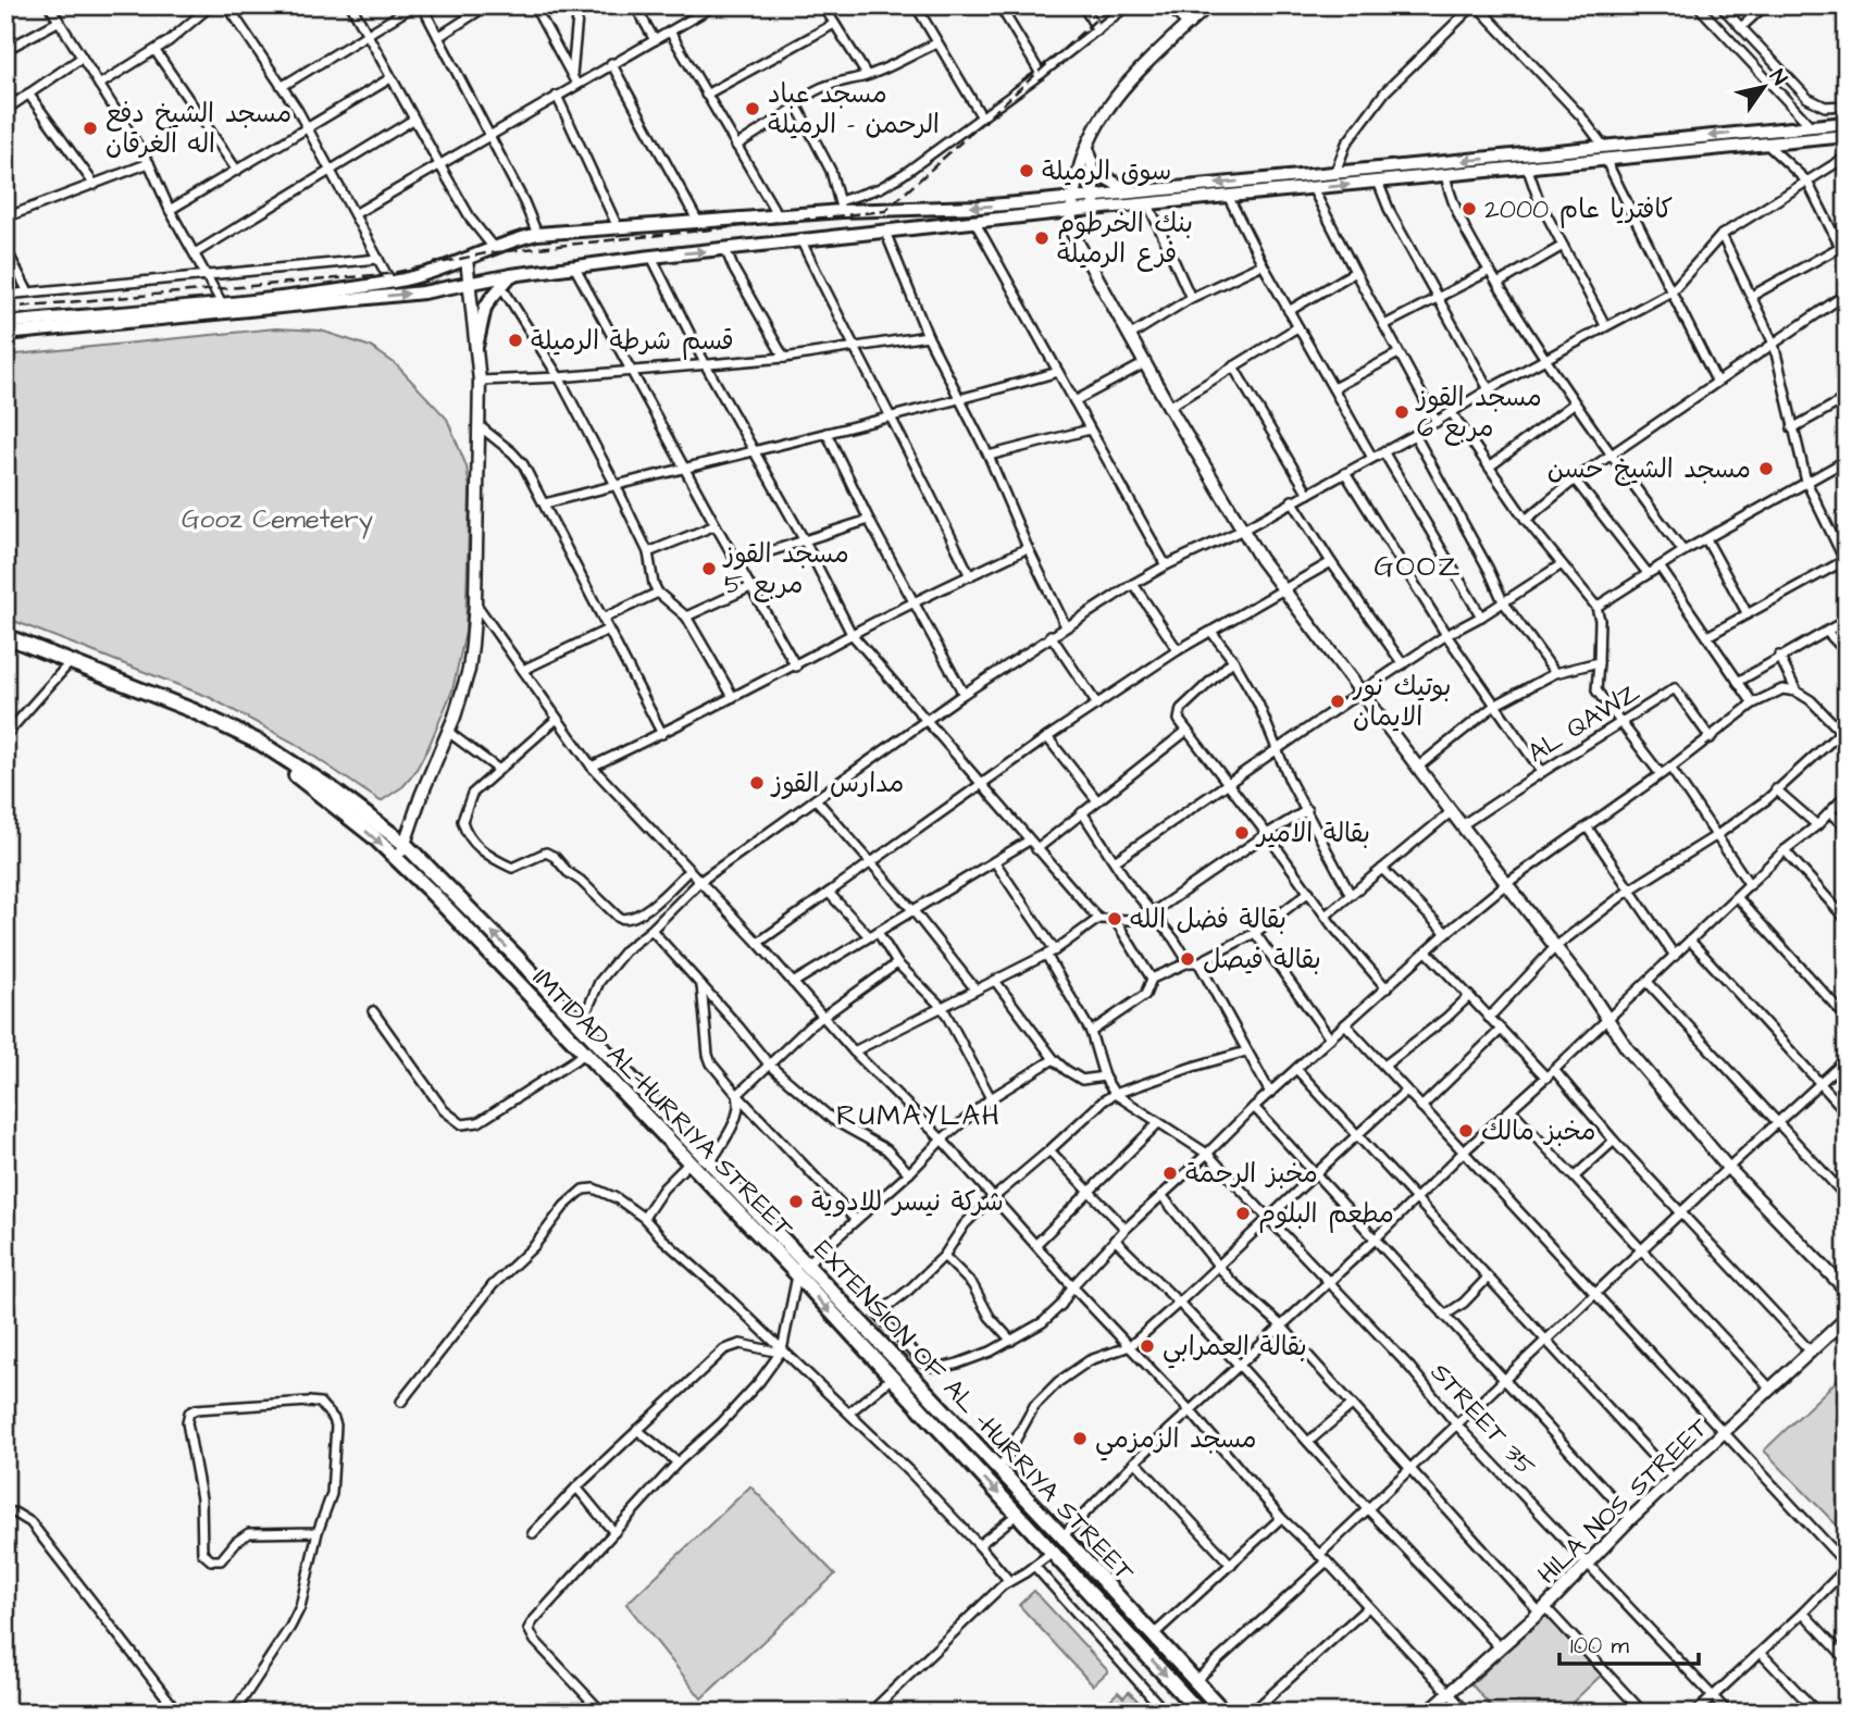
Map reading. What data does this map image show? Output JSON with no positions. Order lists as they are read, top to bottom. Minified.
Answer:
{"streets":{"main road":["IMTIDAD AL-HURRIYA STREET","EXTENSION OF AL -HURRIYA STREET"],"street":["AL QAWZ","STREET 35","HILA NOS STREET"]},"crossings":[["IMTIDAD AL-HURRIYA STREET","EXTENSION OF AL -HURRIYA STREET"],["STREET 35","HILA NOS STREET"]],"one_way":["IMTIDAD AL-HURRIYA STREET"],"districts":["GOOZ","RUMAYLAH"],"parks":["Gooz Cemetery"],"places":["مسجد عباد الرحمن - الرميلة","مسجد الشيخ دفع اله الغرقان","سوق الرميلة","كافتريا عام 2000","بنك الخرطوم فرع الرميلة","قسم شرطة الرميلة","مسجد القوز مربع 6","مسجد الشيخ حسن","مسجد القوز مربع 5","بوتيك نور الايمان","مدارس القوز","بقالة الامير","بقالة فضل الله","بقالة فيصل","مخبز مالك","مخبز الرحمة","شركة نيسر للادوية","مطعم البلوم","بقالة العمرابي","مسجد الزمزمي"],"scale_bar":"100 m","north":"top right"}
